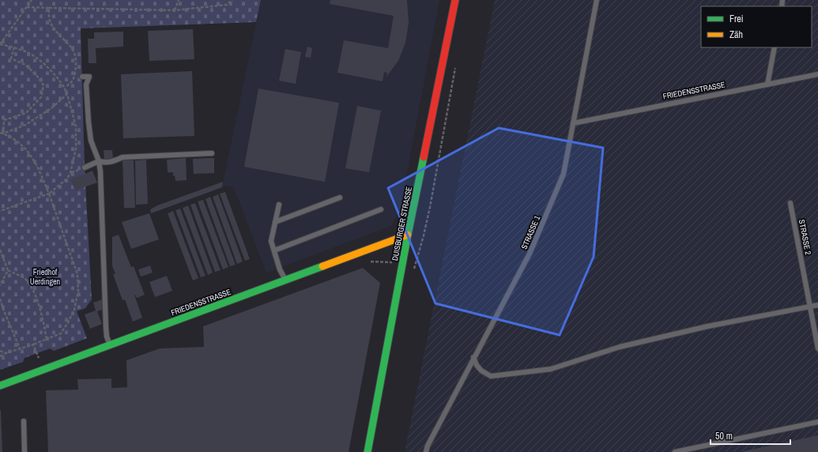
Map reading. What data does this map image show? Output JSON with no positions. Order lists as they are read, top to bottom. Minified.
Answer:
{"streets":{"main road":["FRIEDENSSTRASSE","DUISBURGER STRASSE"],"lane":["STRASSE 1","STRASSE 2"]},"crossings":[["FRIEDENSSTRASSE","DUISBURGER STRASSE"],["FRIEDENSSTRASSE","STRASSE 1"]],"parks":["Friedhof Uerdingen"],"legend":["Frei","Zäh"],"scale_bar":"50 m"}
